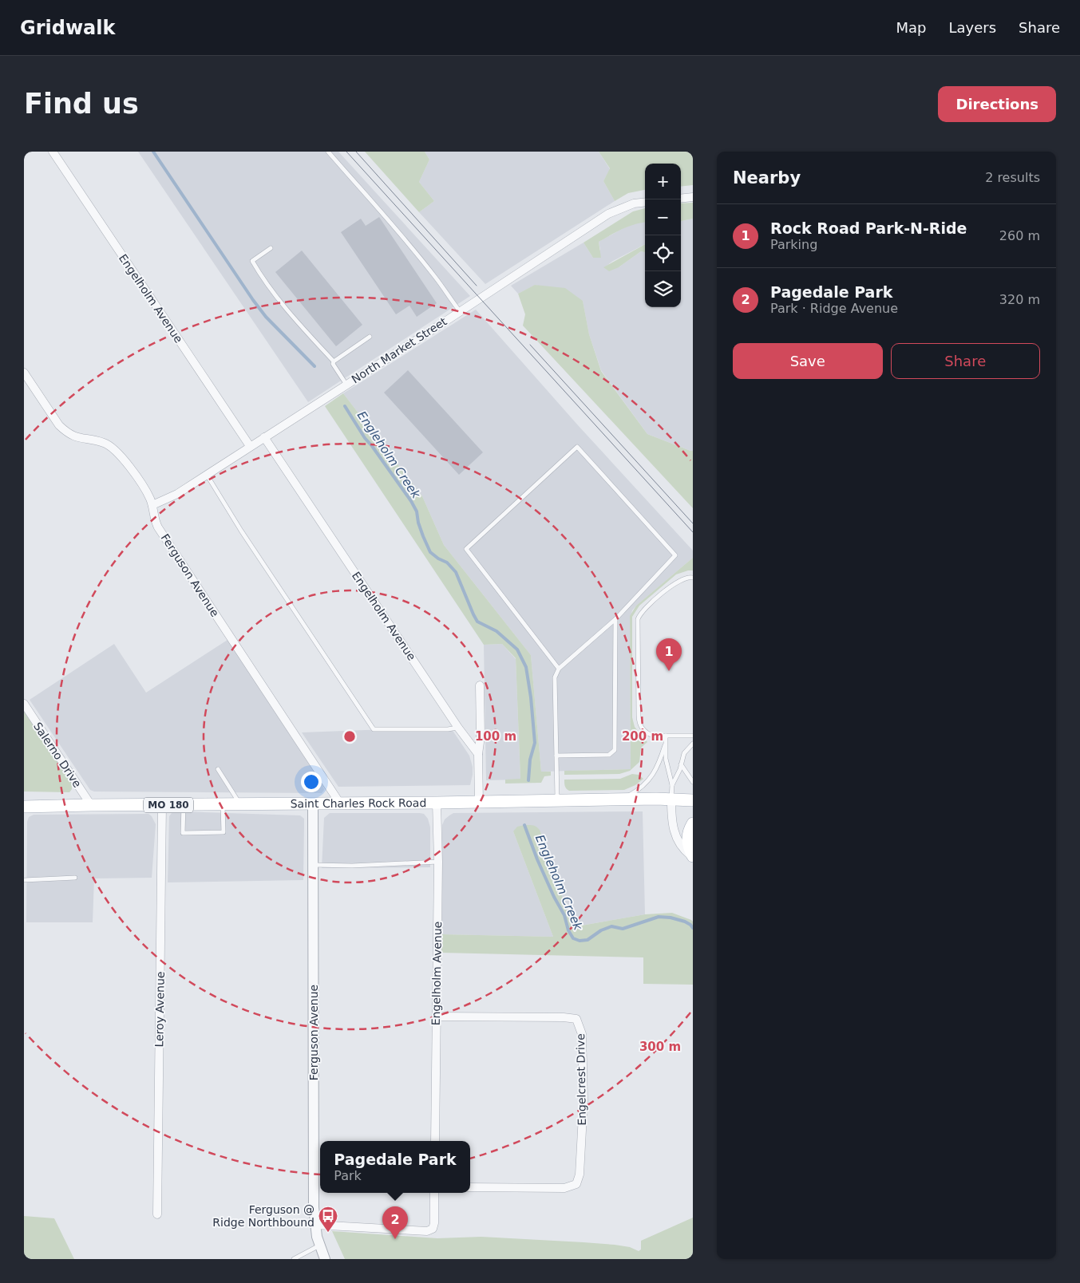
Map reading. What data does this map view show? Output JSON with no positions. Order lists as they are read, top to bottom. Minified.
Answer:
{"streets":{"main road":["Saint Charles Rock Road","MO 180"],"street":["Engelholm Avenue","North Market Street","Ferguson Avenue","Salerno Drive","Leroy Avenue","Engelcrest Drive"]},"crossings":[["Engelholm Avenue","North Market Street"],["Engelholm Avenue","Saint Charles Rock Road"],["Engelholm Avenue","Engelcrest Drive"],["North Market Street","Ferguson Avenue"],["Ferguson Avenue","Saint Charles Rock Road"],["Salerno Drive","Saint Charles Rock Road"],["Saint Charles Rock Road","Leroy Avenue"]],"water":["Engleholm Creek"],"places":{"bus stop":["Ferguson @ Ridge Northbound"]},"page":{"header":"Gridwalk","nav":["Map","Layers","Share"],"buttons":["Directions",["Save","Share"]],"title":"Find us","heading":["Nearby","2 results"],"map_buttons":["+","−"],"list":[{"mark":"1","name":"Rock Road Park-N-Ride","note":"Parking","value":"260 m"},{"mark":"2","name":"Pagedale Park","note":"Park · Ridge Avenue","value":"320 m"}],"pins":["1","2"],"popup":["Pagedale Park","Park"]},"rings":["100 m","200 m","300 m"]}
